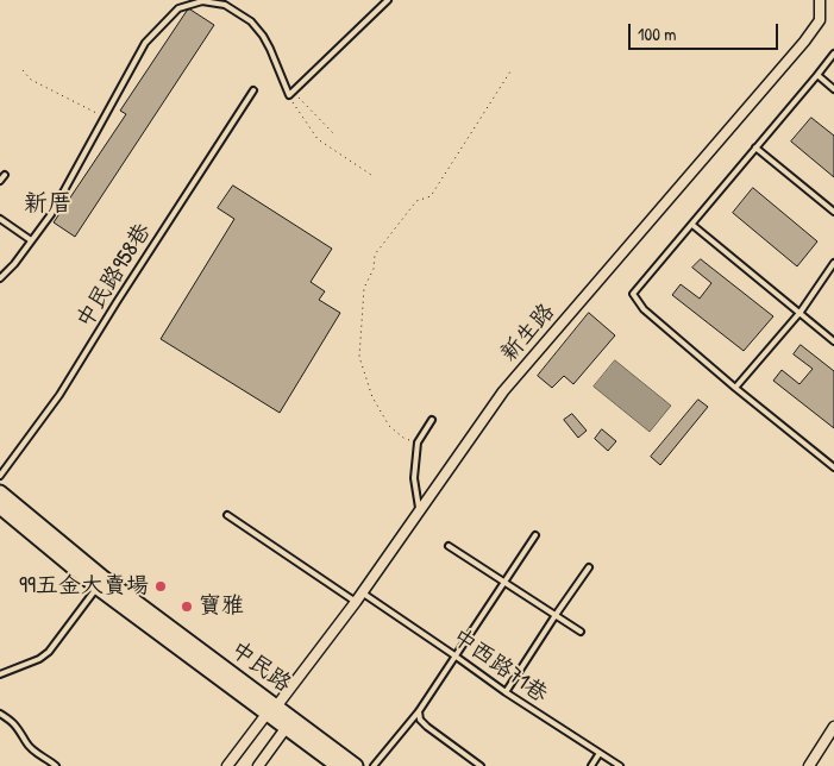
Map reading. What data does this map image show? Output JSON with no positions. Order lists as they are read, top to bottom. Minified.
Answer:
{"streets":{"main road":["中民路"],"street":["新生路"],"lane":["中民路958巷","中西路71巷"]},"crossings":[["新生路","中西路71巷"],["新生路","中民路"]],"districts":["新厝"],"places":["99五金大賣場","寶雅"],"scale_bar":"100 m"}
